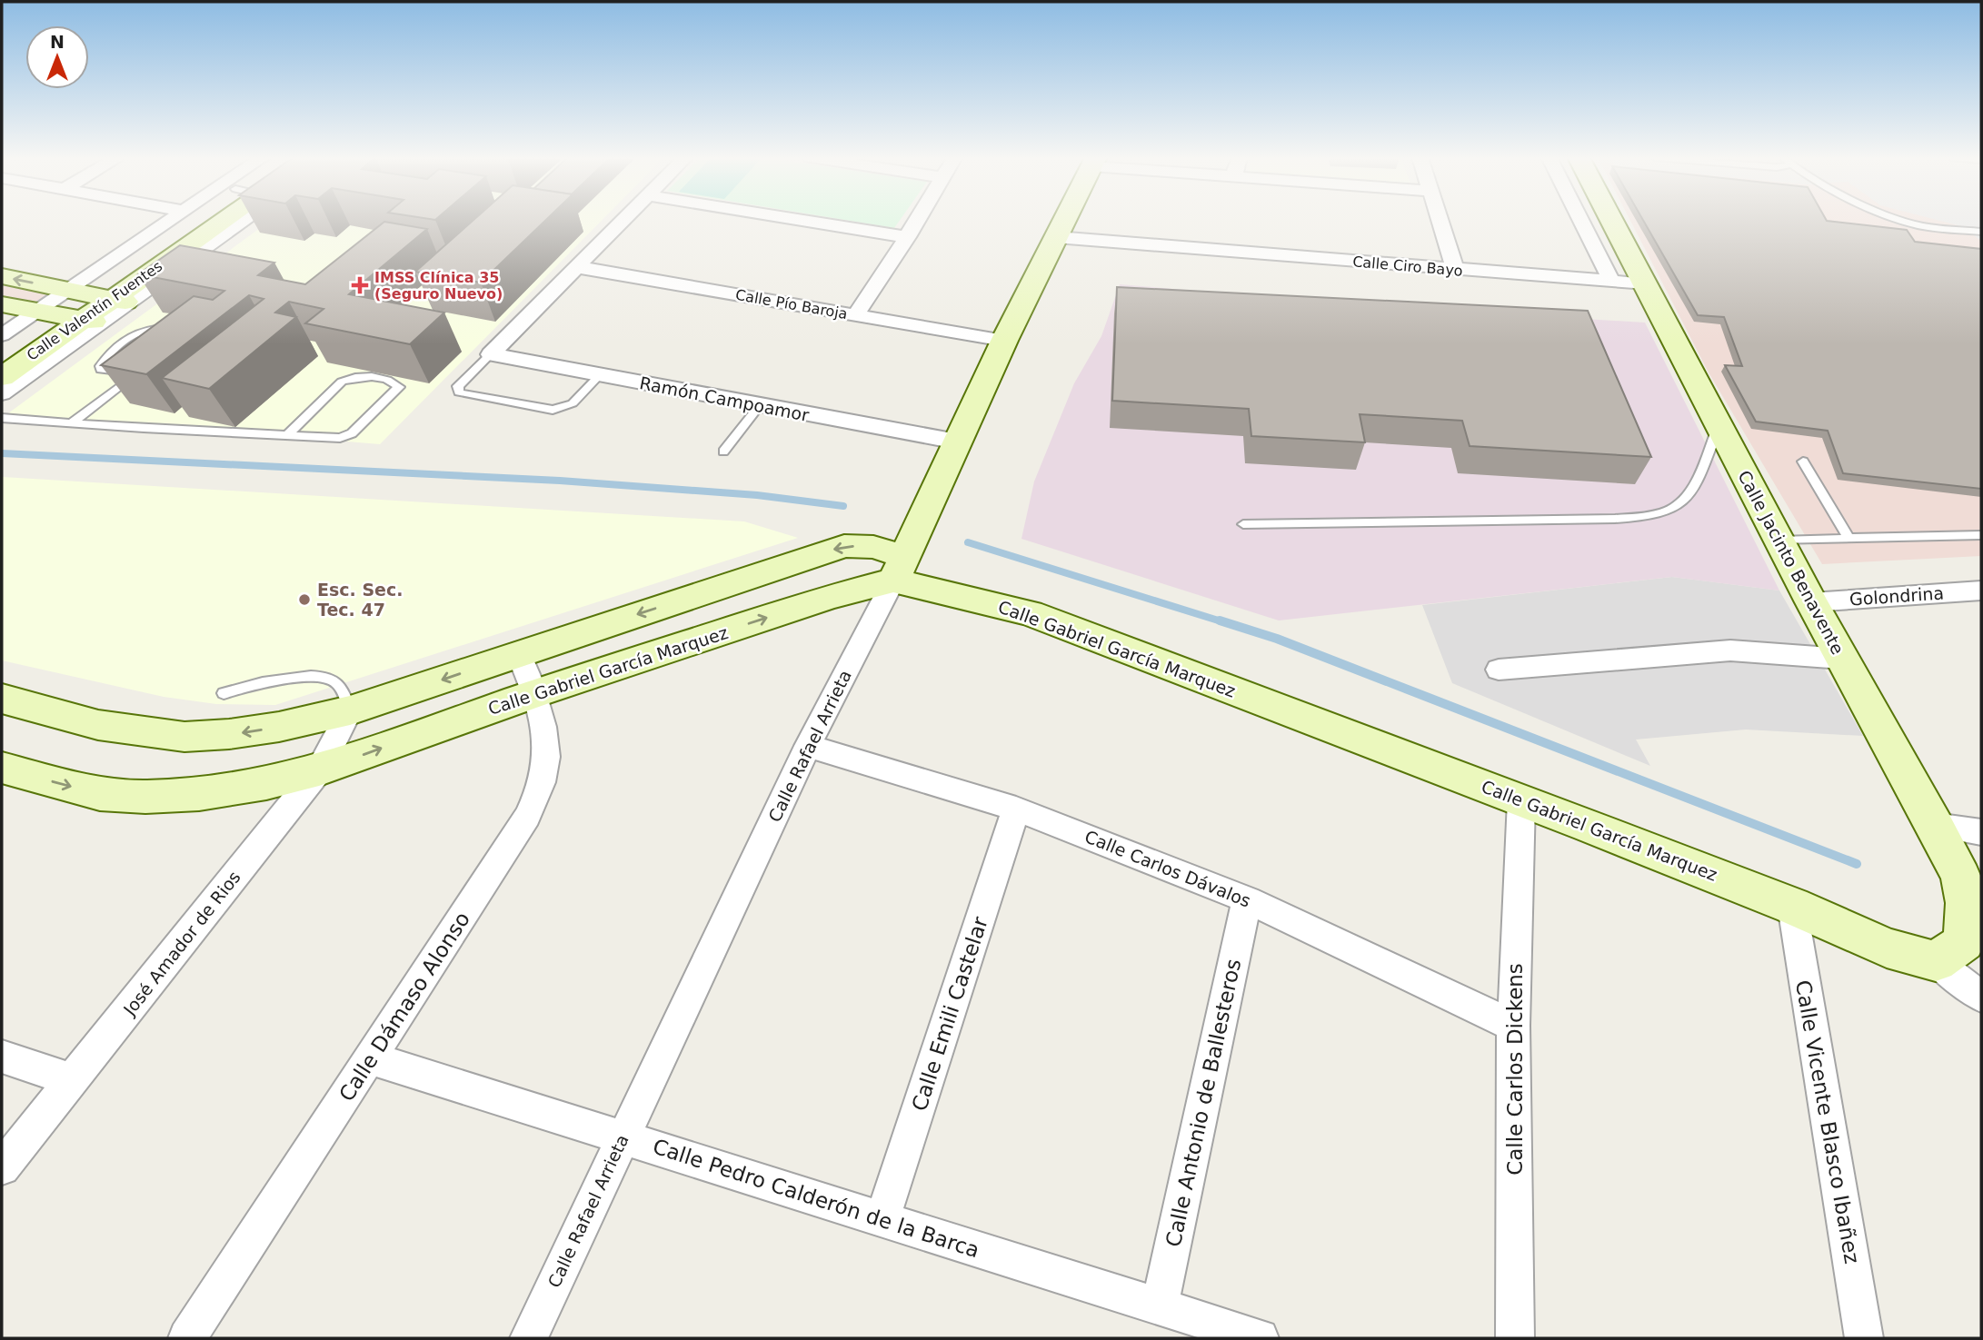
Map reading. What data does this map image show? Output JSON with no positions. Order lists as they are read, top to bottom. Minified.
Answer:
{"streets":{"street":["Calle Ciro Bayo","Calle Pío Baroja","Calle Valentín Fuentes","Ramón Campoamor","Calle Jacinto Benavente","Golondrina","Calle Gabriel García Marquez","Calle Rafael Arrieta","Calle Carlos Dávalos","José Amador de Rios","Calle Dámaso Alonso","Calle Emili Castelar","Calle Carlos Dickens","Calle Antonio de Ballesteros","Calle Vicente Blasco Ibañez","Calle Pedro Calderón de la Barca"]},"crossings":[["Calle Ciro Bayo","Calle Jacinto Benavente"],["Calle Ciro Bayo","Calle Rafael Arrieta"],["Calle Pío Baroja","Calle Rafael Arrieta"],["Ramón Campoamor","Calle Rafael Arrieta"],["Calle Jacinto Benavente","Golondrina"],["Calle Jacinto Benavente","Calle Gabriel García Marquez"],["Calle Gabriel García Marquez","Calle Rafael Arrieta"],["Calle Gabriel García Marquez","José Amador de Rios"],["Calle Gabriel García Marquez","Calle Dámaso Alonso"],["Calle Gabriel García Marquez","Calle Carlos Dickens"],["Calle Gabriel García Marquez","Calle Vicente Blasco Ibañez"],["Calle Rafael Arrieta","Calle Carlos Dávalos"],["Calle Rafael Arrieta","Calle Pedro Calderón de la Barca"],["Calle Carlos Dávalos","Calle Emili Castelar"],["Calle Carlos Dávalos","Calle Carlos Dickens"],["Calle Carlos Dávalos","Calle Antonio de Ballesteros"],["Calle Dámaso Alonso","Calle Pedro Calderón de la Barca"],["Calle Emili Castelar","Calle Pedro Calderón de la Barca"],["Calle Antonio de Ballesteros","Calle Pedro Calderón de la Barca"]],"places":{"health":["IMSS Clínica 35 (Seguro Nuevo)"],"other":["Esc. Sec. Tec. 47"]},"north":"top"}
